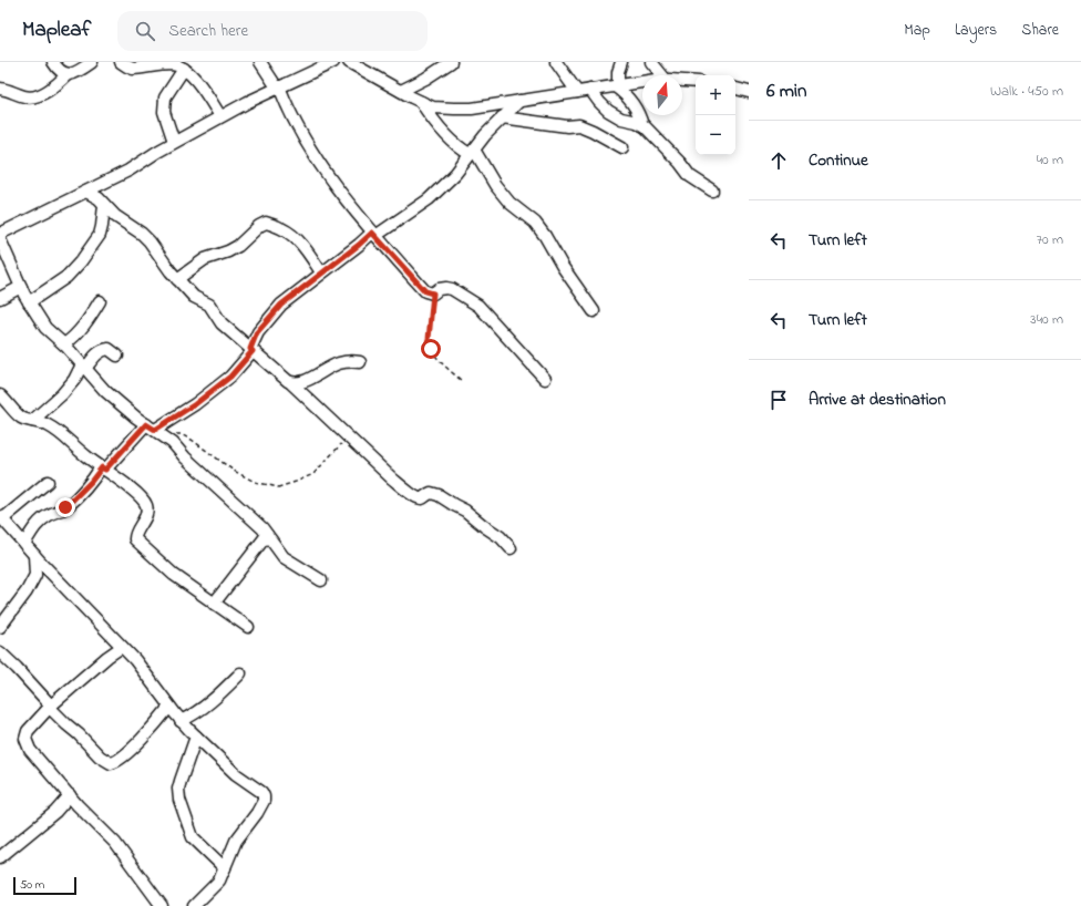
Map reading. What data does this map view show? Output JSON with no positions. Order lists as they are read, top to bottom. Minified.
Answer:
{"scale_bar":"50 m","north":"top","page":{"header":"Mapleaf","search":"Search here","nav":["Map","Layers","Share"],"heading":["6 min","Walk · 450 m"],"map_buttons":["+","−"],"list":[["Continue","40 m"],["Turn left","70 m"],["Turn left","340 m"],"Arrive at destination"],"scale":"50 m"}}
